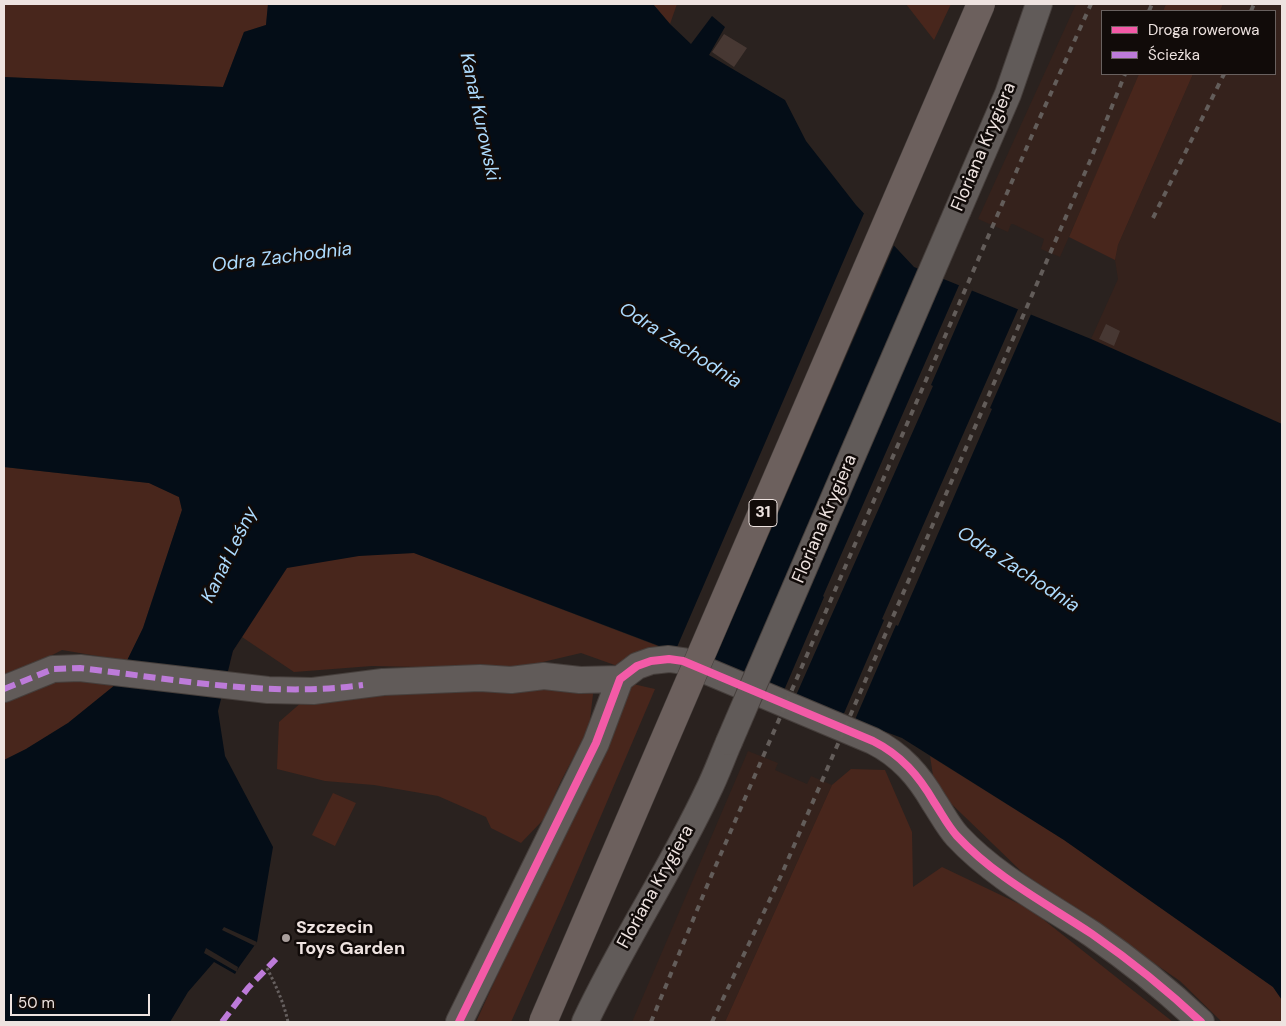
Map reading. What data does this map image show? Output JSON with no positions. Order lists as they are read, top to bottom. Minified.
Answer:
{"streets":{"main road":["31"],"street":["Floriana Krygiera"]},"water":["Kanał Kurowski","Odra Zachodnia","Kanał Leśny"],"places":["Szczecin Toys Garden"],"legend":["Droga rowerowa","Ścieżka"],"scale_bar":"50 m"}
